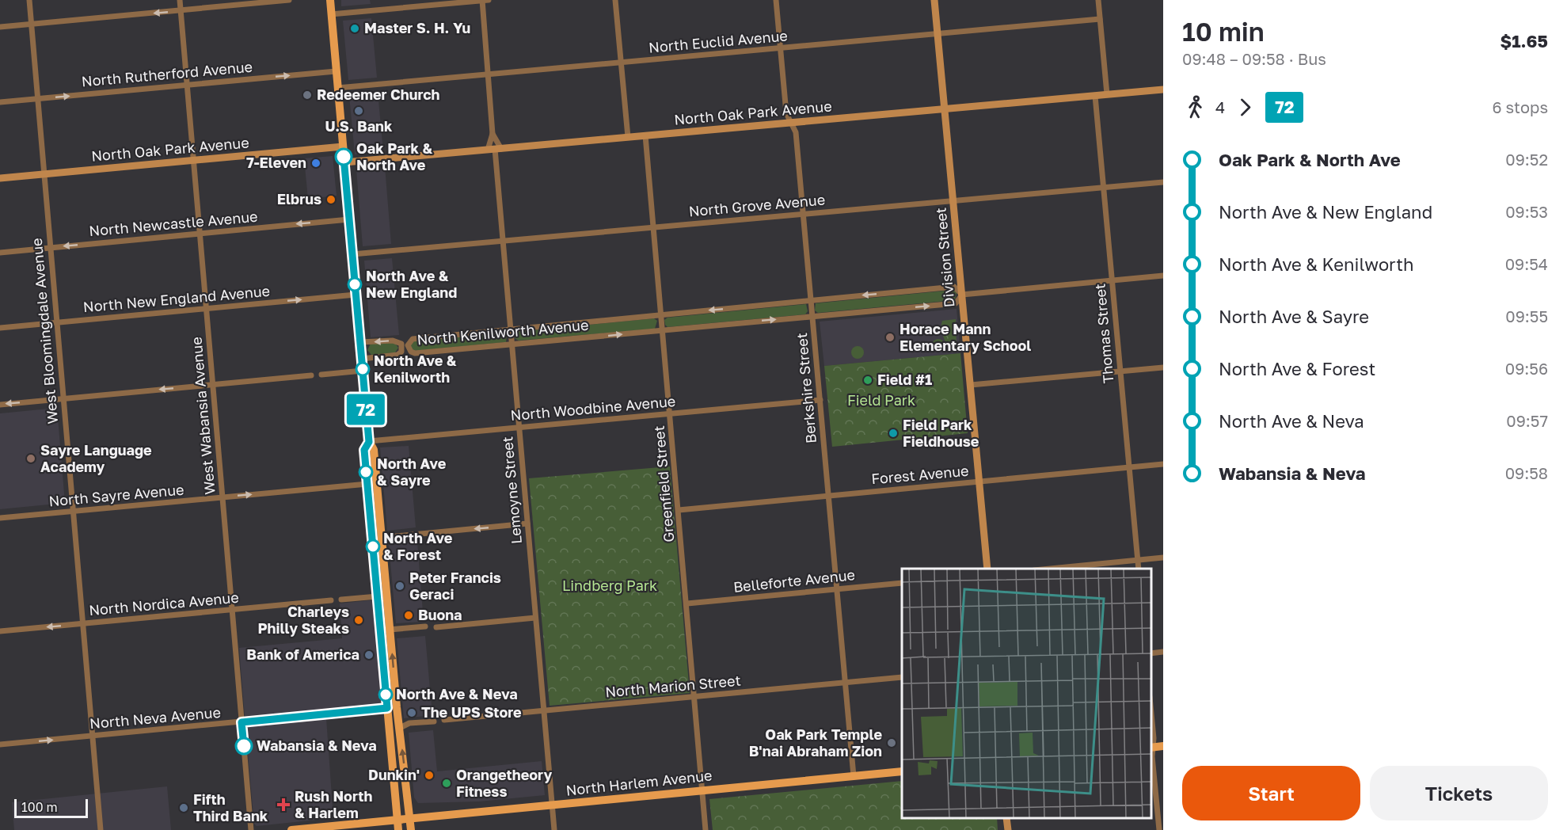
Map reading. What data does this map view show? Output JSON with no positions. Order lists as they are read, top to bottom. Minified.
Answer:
{"streets":{"main road":["North Harlem Avenue"],"street":["North Euclid Avenue","North Rutherford Avenue","North Oak Park Avenue","North Grove Avenue","North Newcastle Avenue","Division Street","North New England Avenue","West Bloomingdale Avenue","North Kenilworth Avenue","Thomas Street","Berkshire Street","North Woodbine Avenue","West Wabansia Avenue","Forest Avenue","Greenfield Street","Lemoyne Street","North Sayre Avenue","Belleforte Avenue","North Nordica Avenue","North Marion Street","North Neva Avenue"]},"crossings":[["North Euclid Avenue","Division Street"],["North Euclid Avenue","Berkshire Street"],["North Rutherford Avenue","West Bloomingdale Avenue"],["North Rutherford Avenue","West Wabansia Avenue"],["North Oak Park Avenue","Division Street"],["North Oak Park Avenue","West Bloomingdale Avenue"],["North Oak Park Avenue","Thomas Street"],["North Oak Park Avenue","Berkshire Street"],["North Oak Park Avenue","West Wabansia Avenue"],["North Oak Park Avenue","Greenfield Street"],["North Oak Park Avenue","Lemoyne Street"],["North Grove Avenue","Division Street"],["North Grove Avenue","Thomas Street"],["North Grove Avenue","Berkshire Street"],["North Grove Avenue","Greenfield Street"],["North Grove Avenue","Lemoyne Street"],["North Newcastle Avenue","West Bloomingdale Avenue"],["North Newcastle Avenue","West Wabansia Avenue"],["Division Street","North Kenilworth Avenue"],["Division Street","Forest Avenue"],["North New England Avenue","West Bloomingdale Avenue"],["North New England Avenue","West Wabansia Avenue"],["West Bloomingdale Avenue","North Sayre Avenue"],["West Bloomingdale Avenue","North Nordica Avenue"],["West Bloomingdale Avenue","North Neva Avenue"],["North Kenilworth Avenue","Thomas Street"],["North Kenilworth Avenue","Berkshire Street"],["North Kenilworth Avenue","Greenfield Street"],["North Kenilworth Avenue","Lemoyne Street"],["Thomas Street","Forest Avenue"],["Berkshire Street","North Woodbine Avenue"],["Berkshire Street","Forest Avenue"],["Berkshire Street","Belleforte Avenue"],["Berkshire Street","North Marion Street"],["Berkshire Street","North Harlem Avenue"],["North Woodbine Avenue","Greenfield Street"],["North Woodbine Avenue","Lemoyne Street"],["West Wabansia Avenue","North Sayre Avenue"],["West Wabansia Avenue","North Nordica Avenue"],["West Wabansia Avenue","North Neva Avenue"],["Forest Avenue","Greenfield Street"],["Greenfield Street","Belleforte Avenue"],["Greenfield Street","North Marion Street"],["Greenfield Street","North Harlem Avenue"],["Lemoyne Street","North Marion Street"],["Lemoyne Street","North Harlem Avenue"]],"one_way":["North Rutherford Avenue","North Newcastle Avenue","North New England Avenue","North Sayre Avenue"],"parks":["Field Park","Lindberg Park"],"places":{"other":["Master S. H. Yu","Redeemer Church","U.S. Bank","Oak Park & North Ave","7-Eleven","Elbrus","North Ave & New England","Horace Mann Elementary School","North Ave & Kenilworth","Field #1","Field Park Fieldhouse","Sayre Language Academy","North Ave & Sayre","North Ave & Forest","Peter Francis Geraci","Buona","Charleys Philly Steaks","Bank of America","North Ave & Neva","The UPS Store","Oak Park Temple B'nai Abraham Zion","Wabansia & Neva","Dunkin'","Orangetheory Fitness","Fifth Third Bank"],"health":["Rush North & Harlem"]},"lines":["bus line 72"],"scale_bar":"100 m","page":{"on_map":"72","heading":["10 min","09:48 – 09:58 · Bus","$1.65"],"legs":["4","72","6 stops"],"list":[{"name":"Oak Park & North Ave","value":"09:52"},{"name":"North Ave & New England","value":"09:53"},{"name":"North Ave & Kenilworth","value":"09:54"},{"name":"North Ave & Sayre","value":"09:55"},{"name":"North Ave & Forest","value":"09:56"},{"name":"North Ave & Neva","value":"09:57"},{"name":"Wabansia & Neva","value":"09:58"}],"buttons":["Start","Tickets"],"scale":"100 m"}}
